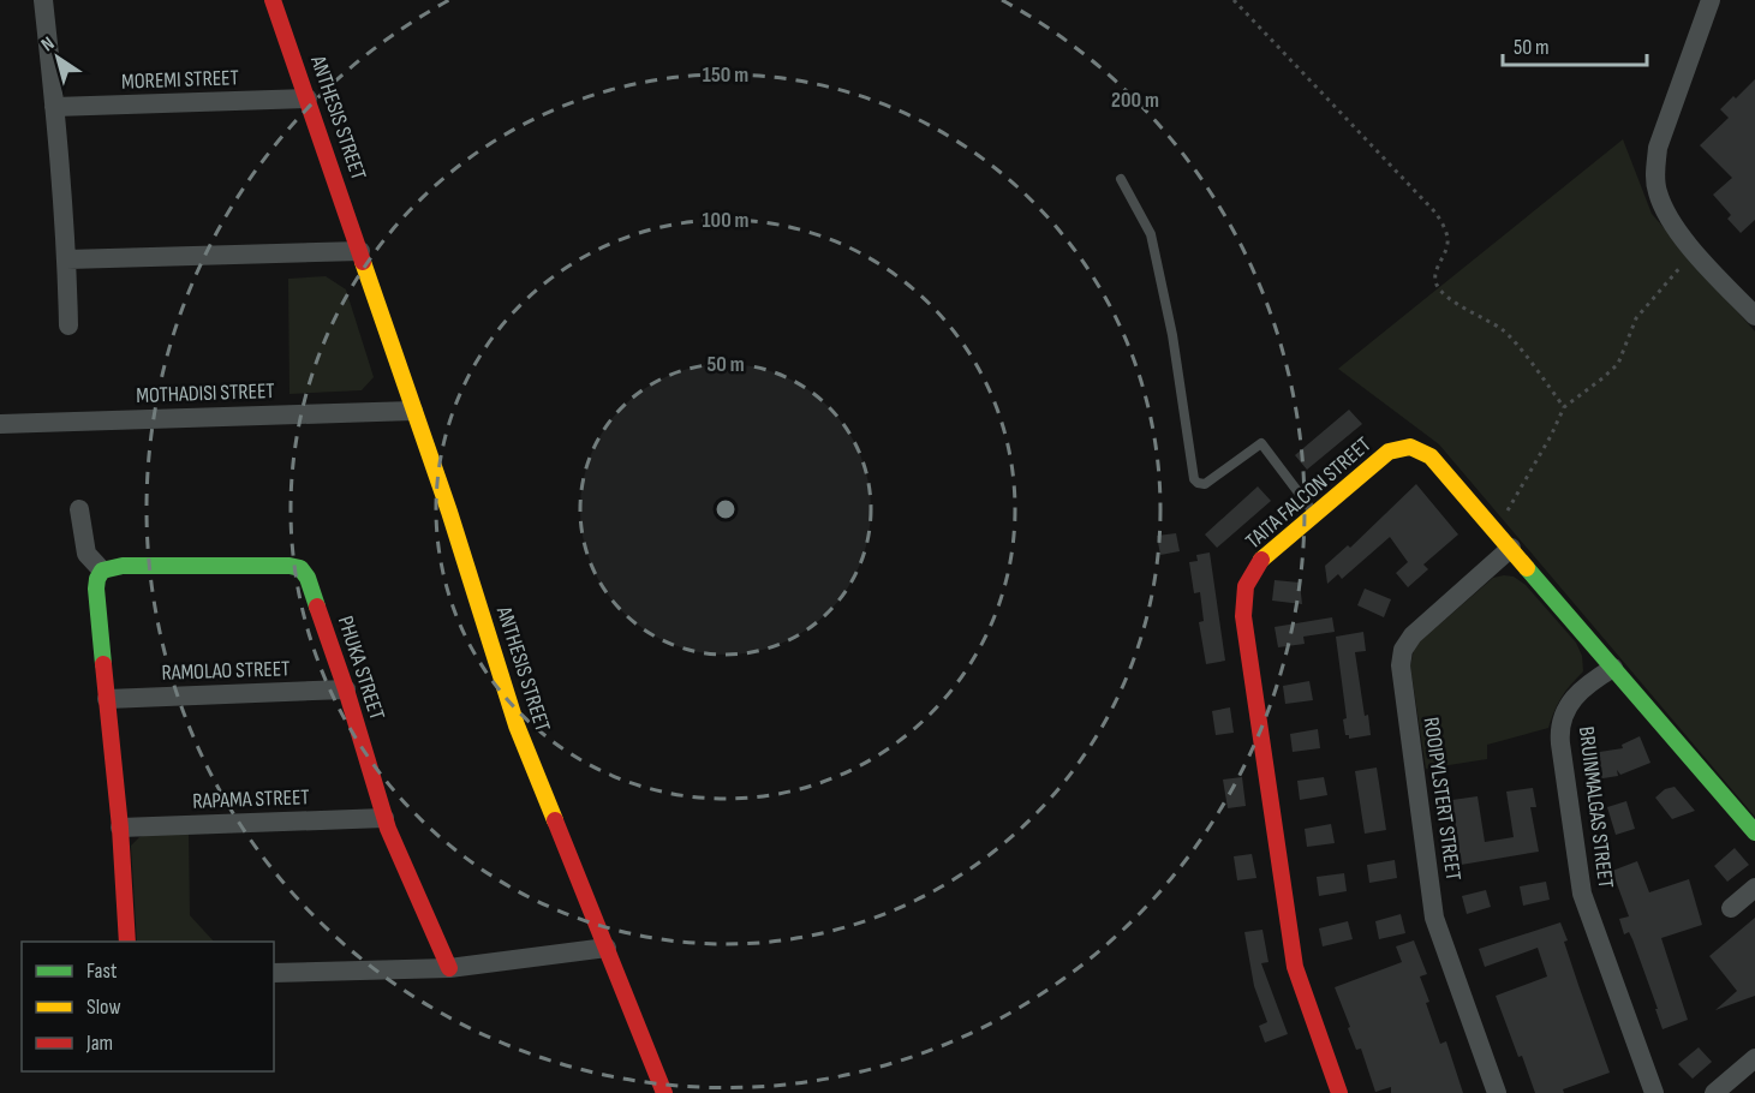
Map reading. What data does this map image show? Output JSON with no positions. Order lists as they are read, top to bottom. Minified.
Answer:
{"streets":{"street":["MOREMI STREET","ANTHESIS STREET","MOTHADISI STREET","TAITA FALCON STREET","PHUKA STREET","RAMOLAO STREET","RAPAMA STREET","ROOIPYLSTERT STREET","BRUINMALGAS STREET"]},"crossings":[["MOREMI STREET","ANTHESIS STREET"],["ANTHESIS STREET","MOTHADISI STREET"],["TAITA FALCON STREET","ROOIPYLSTERT STREET"],["TAITA FALCON STREET","BRUINMALGAS STREET"],["PHUKA STREET","RAMOLAO STREET"],["PHUKA STREET","RAPAMA STREET"]],"legend":["Fast","Slow","Jam"],"scale_bar":"50 m","north":"top left","rings":["150 m","200 m","100 m","50 m"]}
